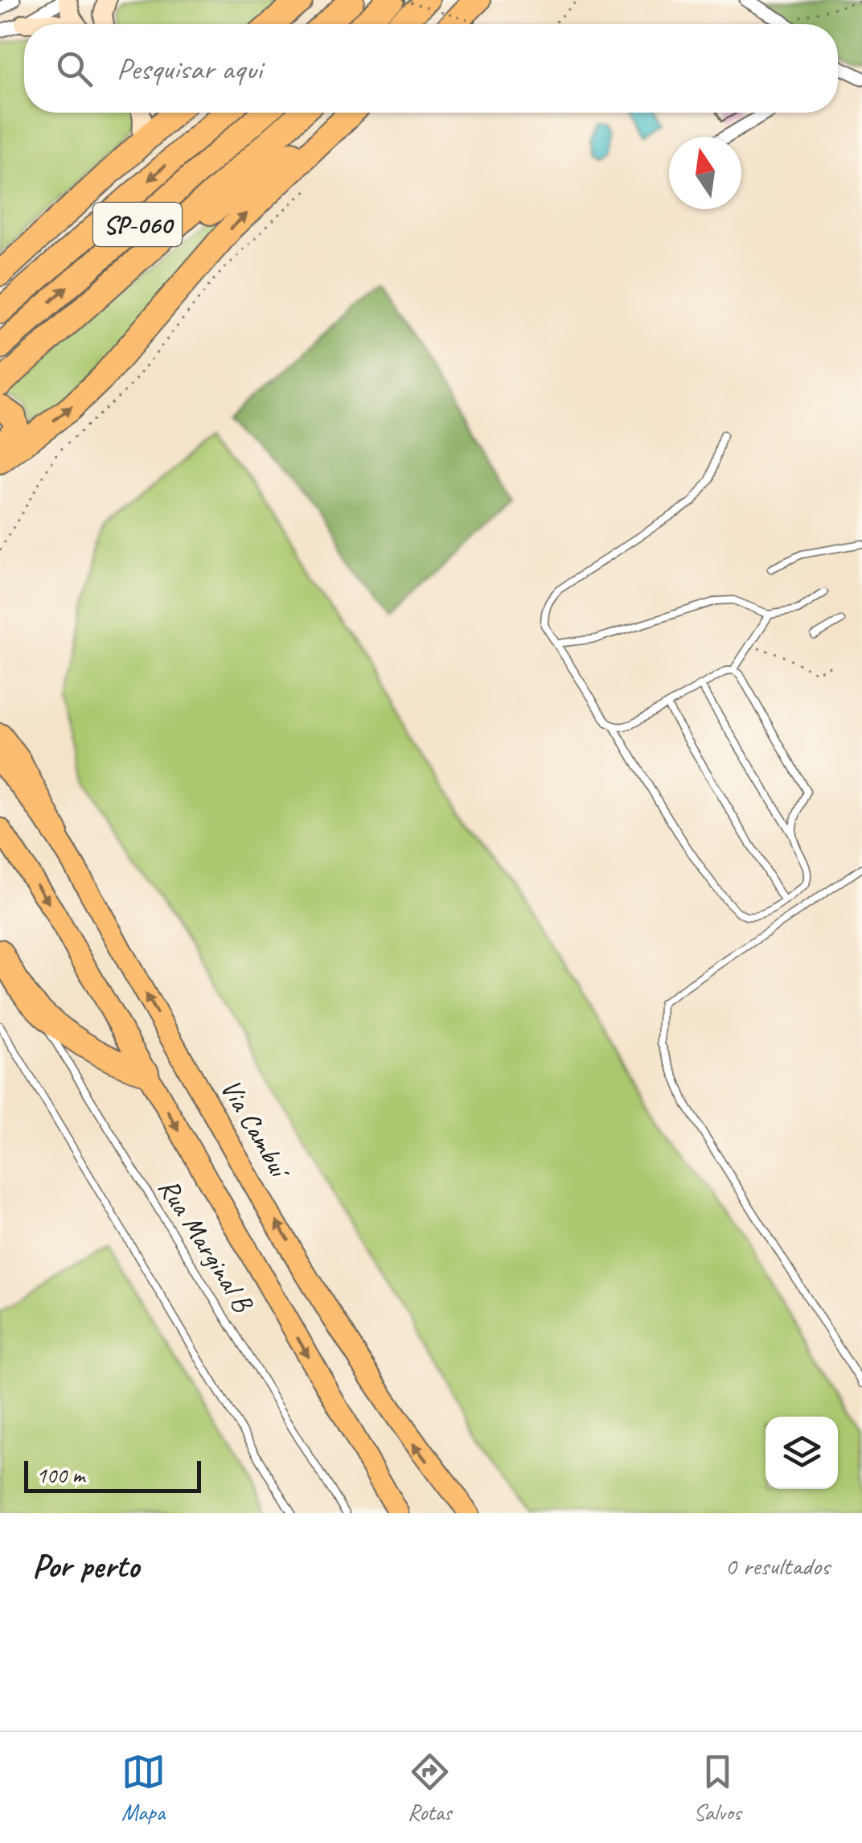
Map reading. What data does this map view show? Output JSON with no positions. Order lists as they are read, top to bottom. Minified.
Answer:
{"streets":{"highway":["SP-060"],"main road":["Via Cambuí"],"lane":["Rua Marginal B"]},"scale_bar":"100 m","north":"top","page":{"search":"Pesquisar aqui","scale":"100 m","heading":["Por perto","0 resultados"],"nav":["Mapa","Rotas","Salvos"]}}
